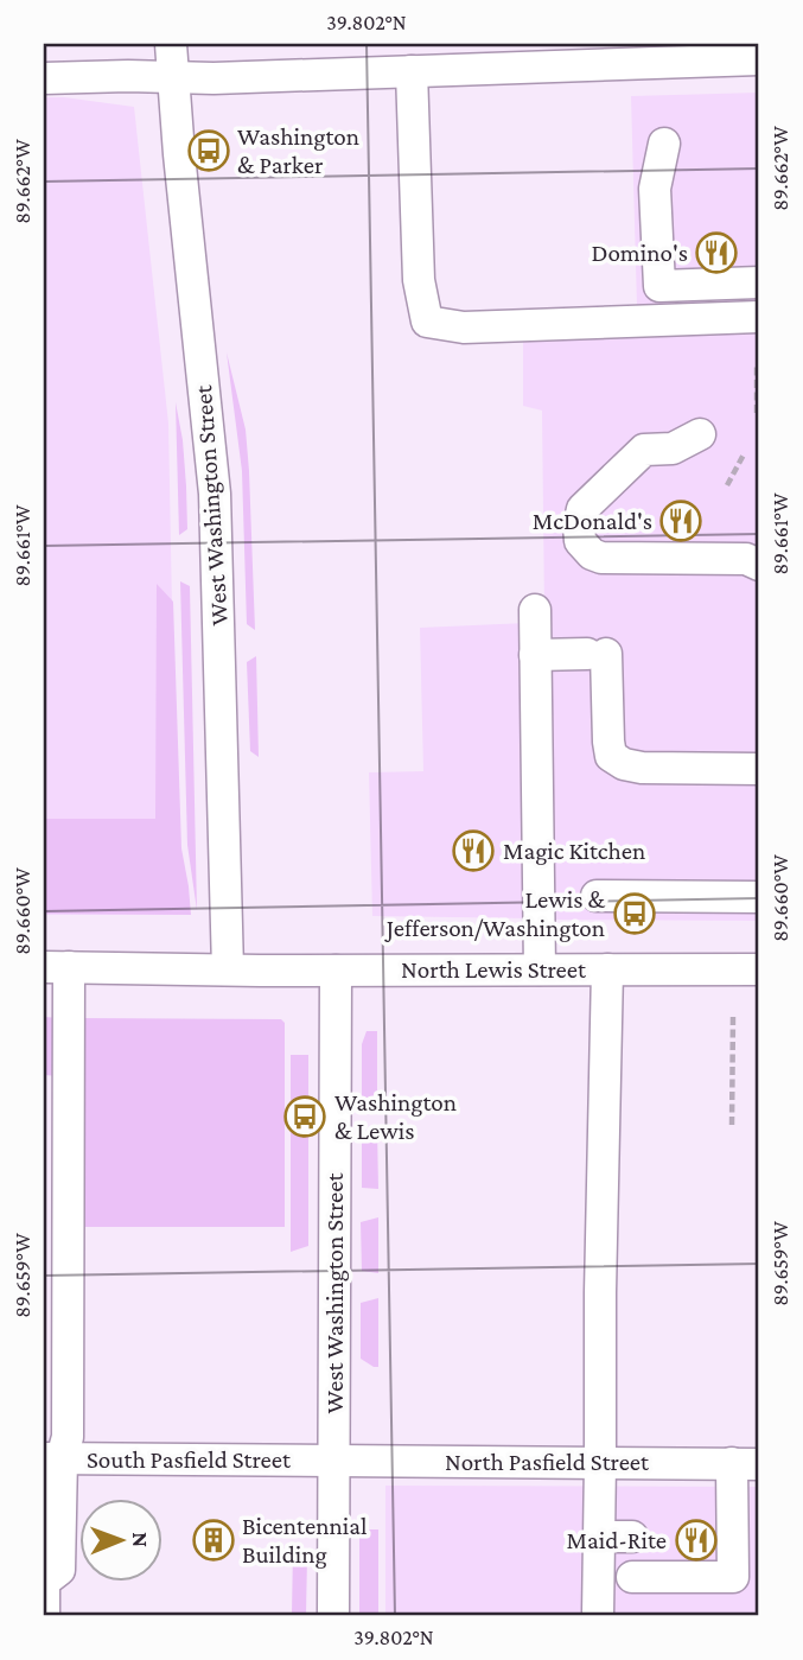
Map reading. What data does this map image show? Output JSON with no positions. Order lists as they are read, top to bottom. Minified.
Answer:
{"streets":{"street":["West Washington Street","North Lewis Street","South Pasfield Street","North Pasfield Street"]},"crossings":[["West Washington Street","North Lewis Street"],["West Washington Street","South Pasfield Street"],["West Washington Street","North Pasfield Street"],["South Pasfield Street","North Pasfield Street"]],"places":{"bus stop":["Washington & Parker","Lewis & Jefferson/Washington","Washington & Lewis"],"restaurant":["Domino's","McDonald's","Magic Kitchen","Maid-Rite"],"building":["Bicentennial Building"]},"north":"right","coordinates":["39.802°N","89.662°W","89.661°W","89.660°W","89.659°W"]}
